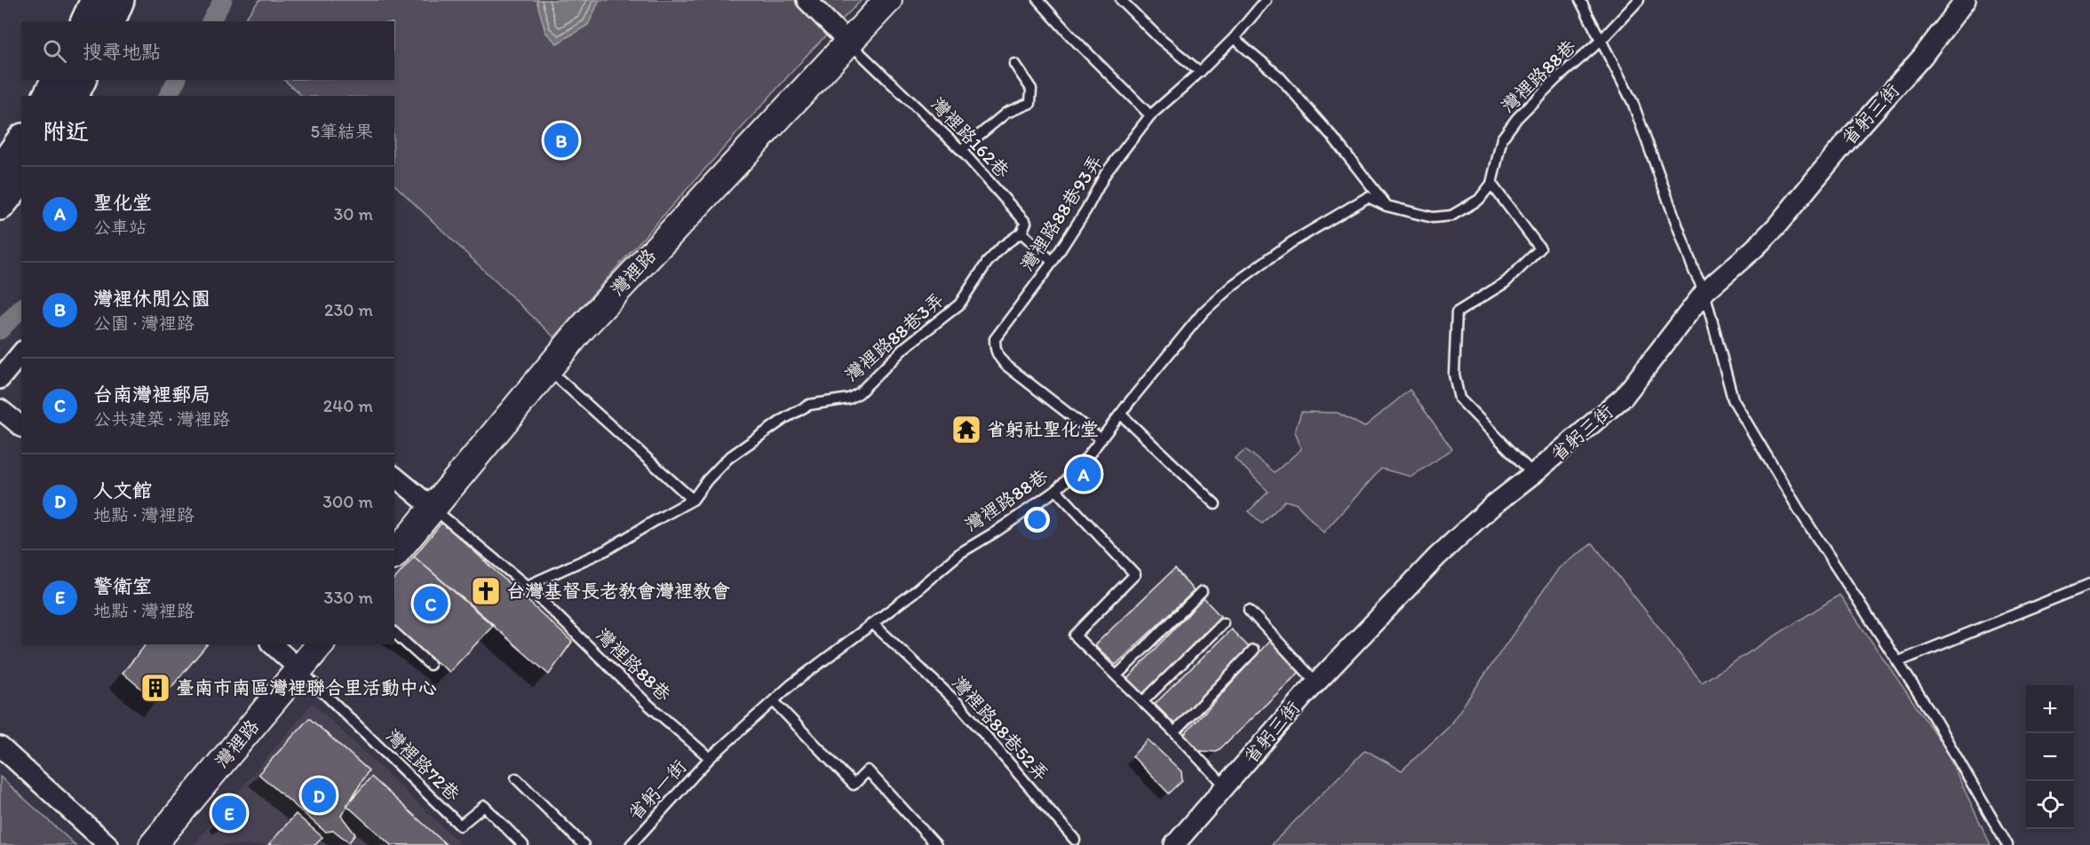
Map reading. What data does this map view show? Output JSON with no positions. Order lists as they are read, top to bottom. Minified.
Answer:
{"streets":{"street":["省躬三街","灣裡路"],"lane":["灣裡路88巷","灣裡路162巷","灣裡路88巷93弄","灣裡路88巷3弄","灣裡路88巷52弄","灣裡路72巷","省躬一街"]},"crossings":[["灣裡路88巷","灣裡路88巷93弄"],["灣裡路88巷","灣裡路"],["灣裡路88巷","灣裡路88巷3弄"],["灣裡路88巷","灣裡路88巷52弄"],["灣裡路88巷","省躬一街"],["灣裡路162巷","灣裡路"],["灣裡路162巷","灣裡路88巷3弄"],["灣裡路","灣裡路72巷"]],"places":{"temple":["省躬社聖化堂"],"church":["台灣基督長老教會灣裡教會"],"building":["臺南市南區灣裡聯合里活動中心"]},"page":{"search":"搜尋地點","heading":["附近","5筆結果"],"pins":["B","A","C","D","E"],"list":[{"mark":"A","name":"聖化堂","note":"公車站","value":"30 m"},{"mark":"B","name":"灣裡休閒公園","note":"公園 · 灣裡路","value":"230 m"},{"mark":"C","name":"台南灣裡郵局","note":"公共建築 · 灣裡路","value":"240 m"},{"mark":"D","name":"人文館","note":"地點 · 灣裡路","value":"300 m"},{"mark":"E","name":"警衛室","note":"地點 · 灣裡路","value":"330 m"}],"map_buttons":["+","−"]}}
